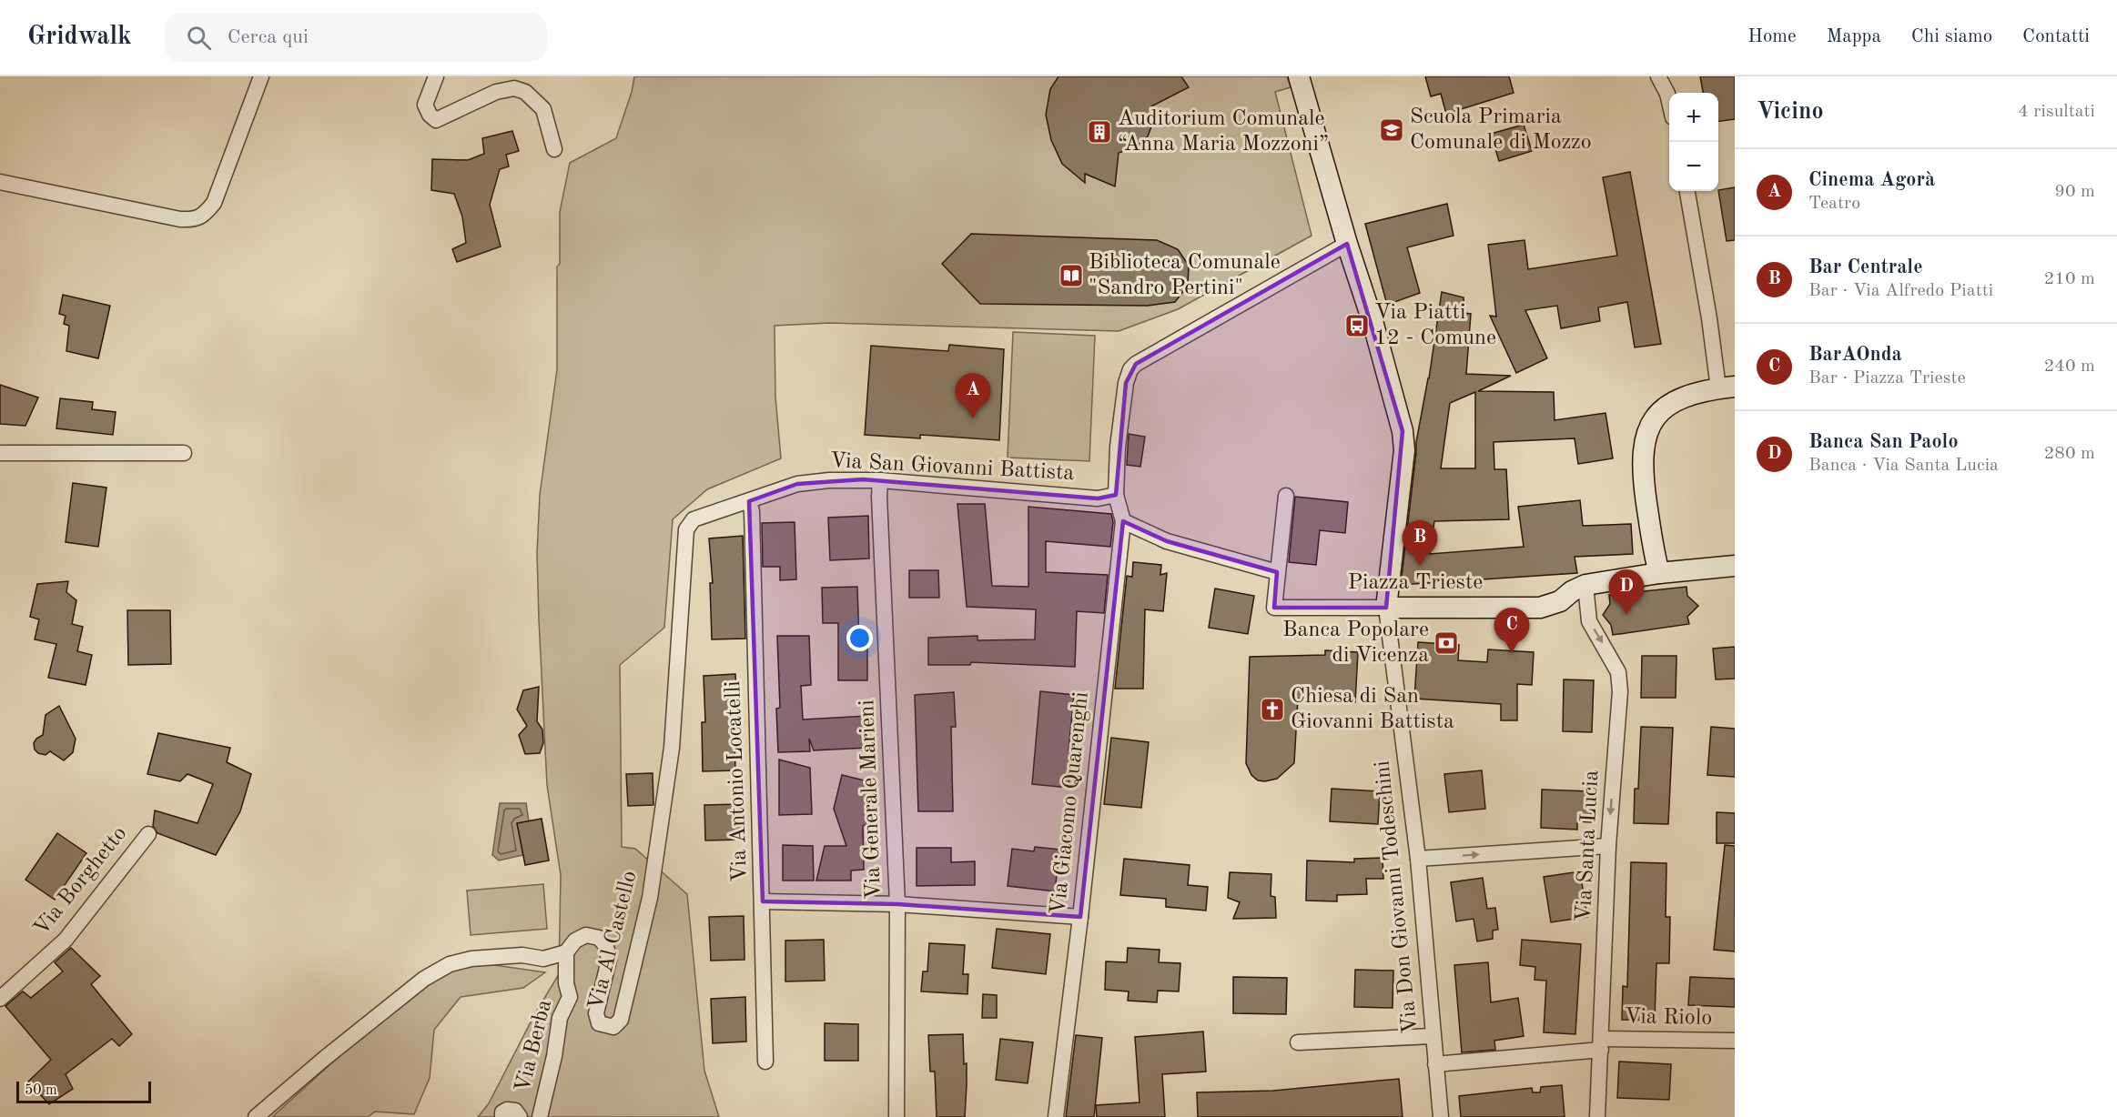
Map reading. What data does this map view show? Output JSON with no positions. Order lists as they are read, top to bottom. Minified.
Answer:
{"streets":{"street":["Via San Giovanni Battista","Piazza Trieste","Via Antonio Locatelli","Via Generale Marieni","Via Giacomo Quarenghi","Via Santa Lucia","Via Borghetto","Via Don Giovanni Todeschini","Via Al Castello","Via Riolo","Via Berba"]},"crossings":[["Via San Giovanni Battista","Via Antonio Locatelli"],["Via San Giovanni Battista","Via Generale Marieni"],["Via San Giovanni Battista","Via Giacomo Quarenghi"],["Via San Giovanni Battista","Via Al Castello"],["Piazza Trieste","Via Santa Lucia"],["Piazza Trieste","Via Don Giovanni Todeschini"],["Via Santa Lucia","Via Riolo"],["Via Don Giovanni Todeschini","Via Riolo"],["Via Al Castello","Via Berba"]],"one_way":["Via Santa Lucia"],"places":{"school or university":["Scuola Primaria Comunale di Mozzo"],"building":["Auditorium Comunale “Anna Maria Mozzoni”"],"library":["Biblioteca Comunale \"Sandro Pertini\""],"bus stop":["Via Piatti 12 - Comune"],"bank":["Banca Popolare di Vicenza"],"church":["Chiesa di San Giovanni Battista"]},"scale_bar":"50 m","page":{"header":"Gridwalk","search":"Cerca qui","nav":["Home","Mappa","Chi siamo","Contatti"],"heading":["Vicino","4 risultati"],"map_buttons":["+","−"],"list":[{"mark":"A","name":"Cinema Agorà","note":"Teatro","value":"90 m"},{"mark":"B","name":"Bar Centrale","note":"Bar · Via Alfredo Piatti","value":"210 m"},{"mark":"C","name":"BarAOnda","note":"Bar · Piazza Trieste","value":"240 m"},{"mark":"D","name":"Banca San Paolo","note":"Banca · Via Santa Lucia","value":"280 m"}],"pins":["A","B","D","C"],"scale":"50 m"}}
